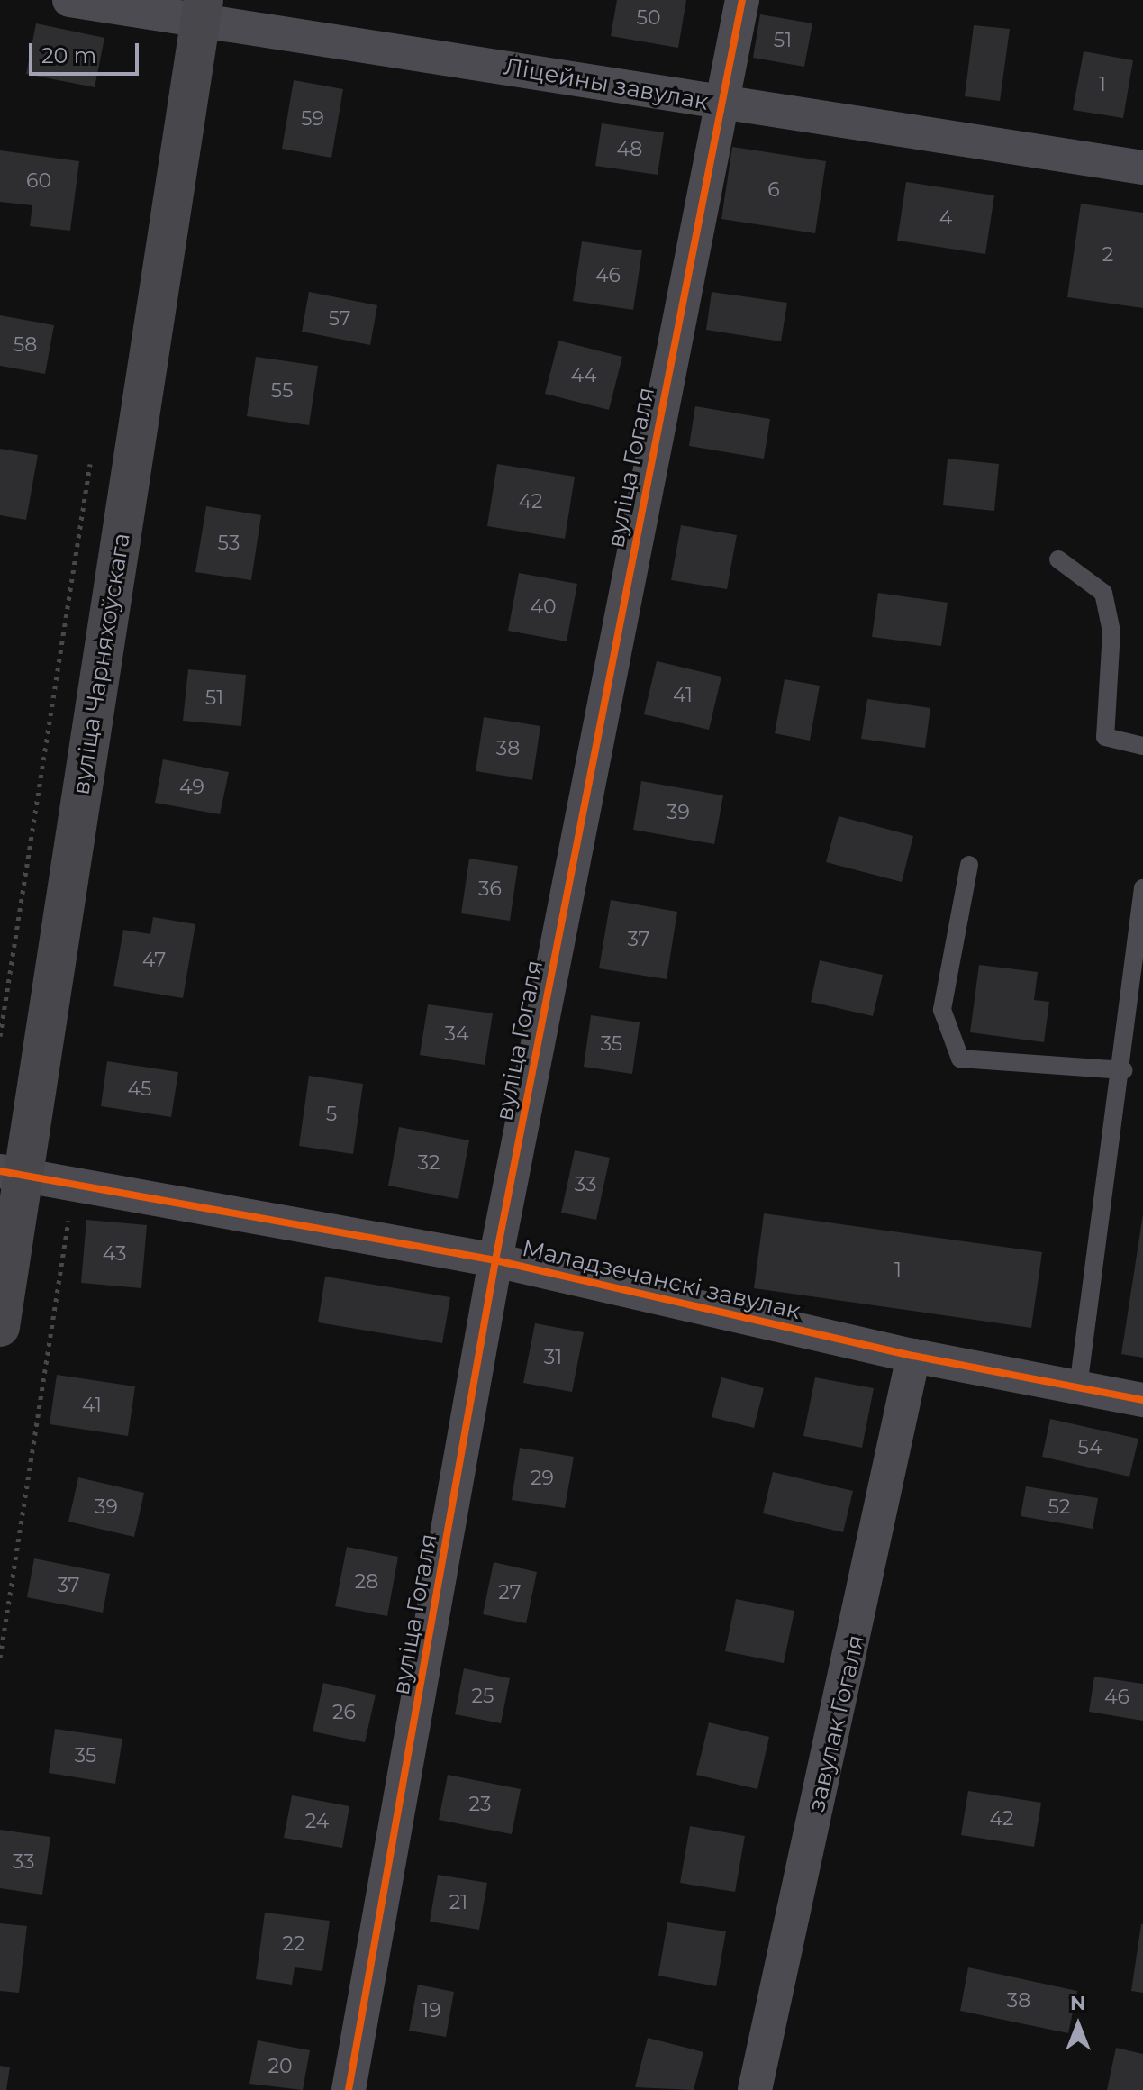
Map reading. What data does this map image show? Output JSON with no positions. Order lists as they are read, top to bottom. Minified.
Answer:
{"streets":{"main road":["вуліца Чарняхоўскага"],"street":["Ліцейны завулак","вуліца Гогаля","Маладзечанскі завулак","завулак Гогаля"]},"crossings":[["Ліцейны завулак","вуліца Гогаля"],["Ліцейны завулак","вуліца Чарняхоўскага"],["вуліца Гогаля","Маладзечанскі завулак"],["вуліца Чарняхоўскага","Маладзечанскі завулак"],["Маладзечанскі завулак","завулак Гогаля"]],"house_numbers":["50","51","1","59","48","60","6","4","2","46","57","58","44","55","42","53","40","41","51","38","49","39","36","37","47","34","35","45","5","32","33","43","1","31","41","54","29","39","52","28","37","27","25","46","26","35","23","42","24","33","21","22","38","19","20"],"scale_bar":"20 m","north":"top"}
